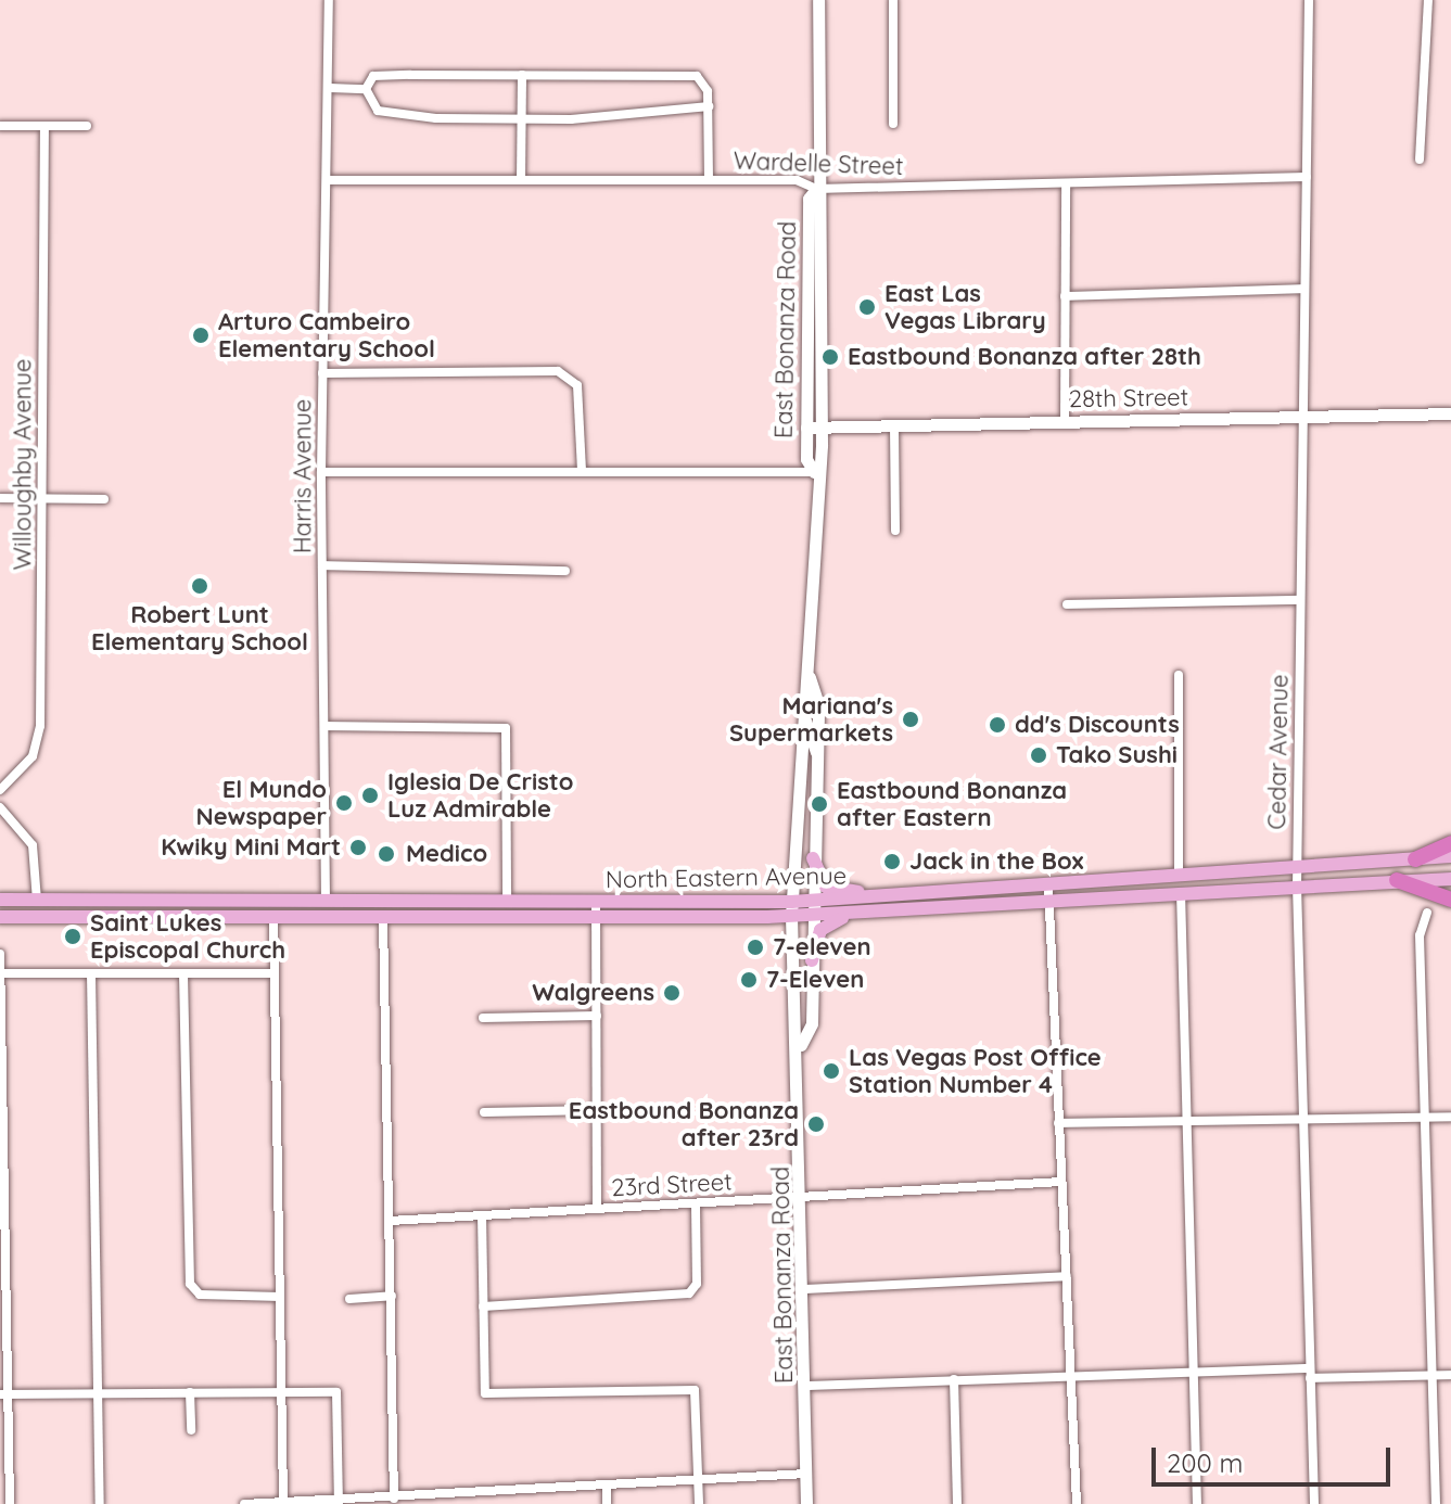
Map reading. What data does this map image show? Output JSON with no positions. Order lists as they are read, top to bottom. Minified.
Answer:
{"streets":{"main road":["East Bonanza Road","28th Street","North Eastern Avenue"],"street":["Wardelle Street","Willoughby Avenue","Harris Avenue","Cedar Avenue","23rd Street"]},"crossings":[["Wardelle Street","East Bonanza Road"],["Wardelle Street","Harris Avenue"],["Wardelle Street","Cedar Avenue"],["East Bonanza Road","28th Street"],["East Bonanza Road","North Eastern Avenue"],["East Bonanza Road","23rd Street"],["28th Street","Cedar Avenue"],["Harris Avenue","North Eastern Avenue"],["Cedar Avenue","North Eastern Avenue"]],"places":["East Las Vegas Library","Arturo Cambeiro Elementary School","Eastbound Bonanza after 28th","Robert Lunt Elementary School","Mariana's Supermarkets","dd's Discounts","Tako Sushi","Iglesia De Cristo Luz Admirable","El Mundo Newspaper","Eastbound Bonanza after Eastern","Kwiky Mini Mart","Medico","Jack in the Box","Saint Lukes Episcopal Church","7-eleven","7-Eleven","Walgreens","Las Vegas Post Office Station Number 4","Eastbound Bonanza after 23rd"],"scale_bar":"200 m"}
